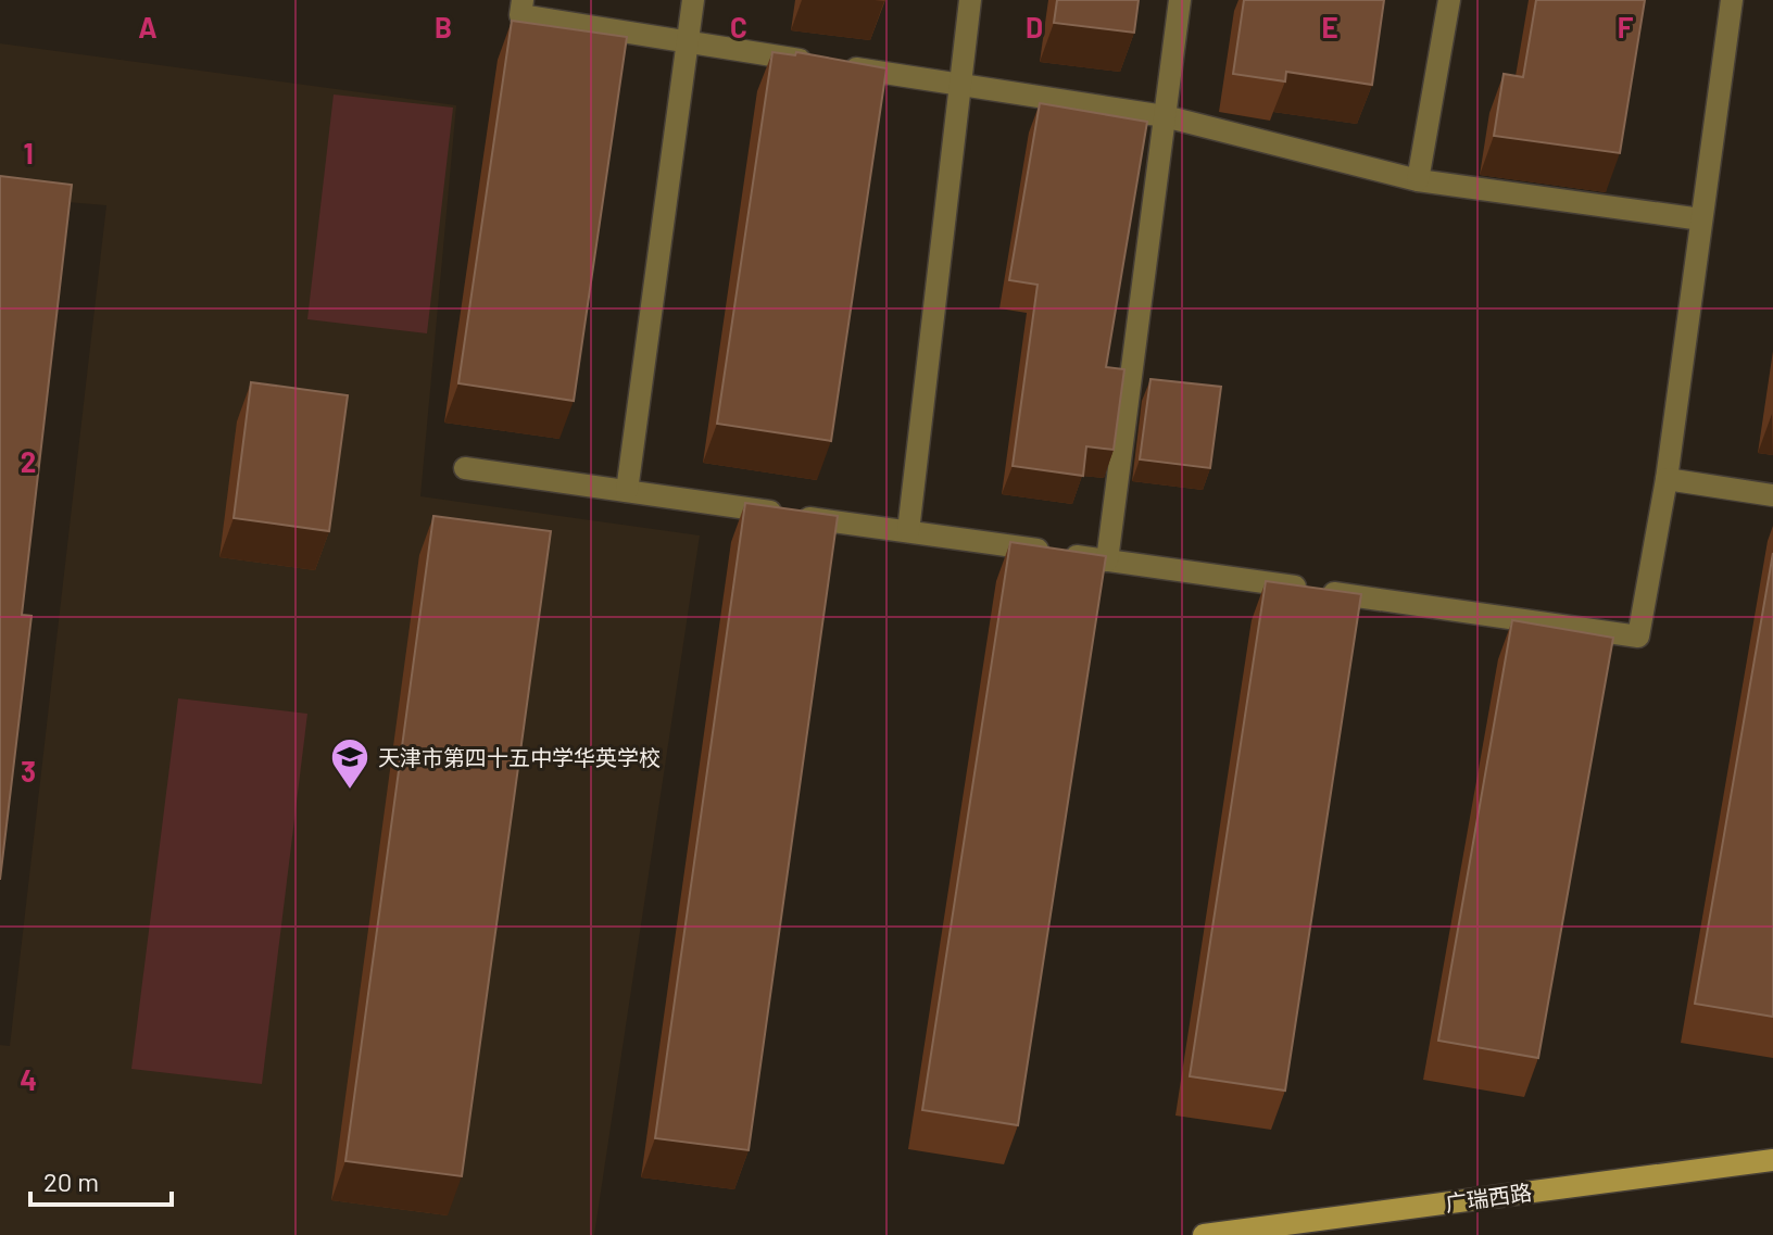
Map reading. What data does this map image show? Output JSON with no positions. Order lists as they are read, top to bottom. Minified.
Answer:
{"streets":{"street":["广瑞西路"]},"places":{"school or university":["天津市第四十五中学华英学校"]},"scale_bar":"20 m","grid":{"columns":["A","B","C","D","E","F"],"rows":["1","2","3","4"]}}
